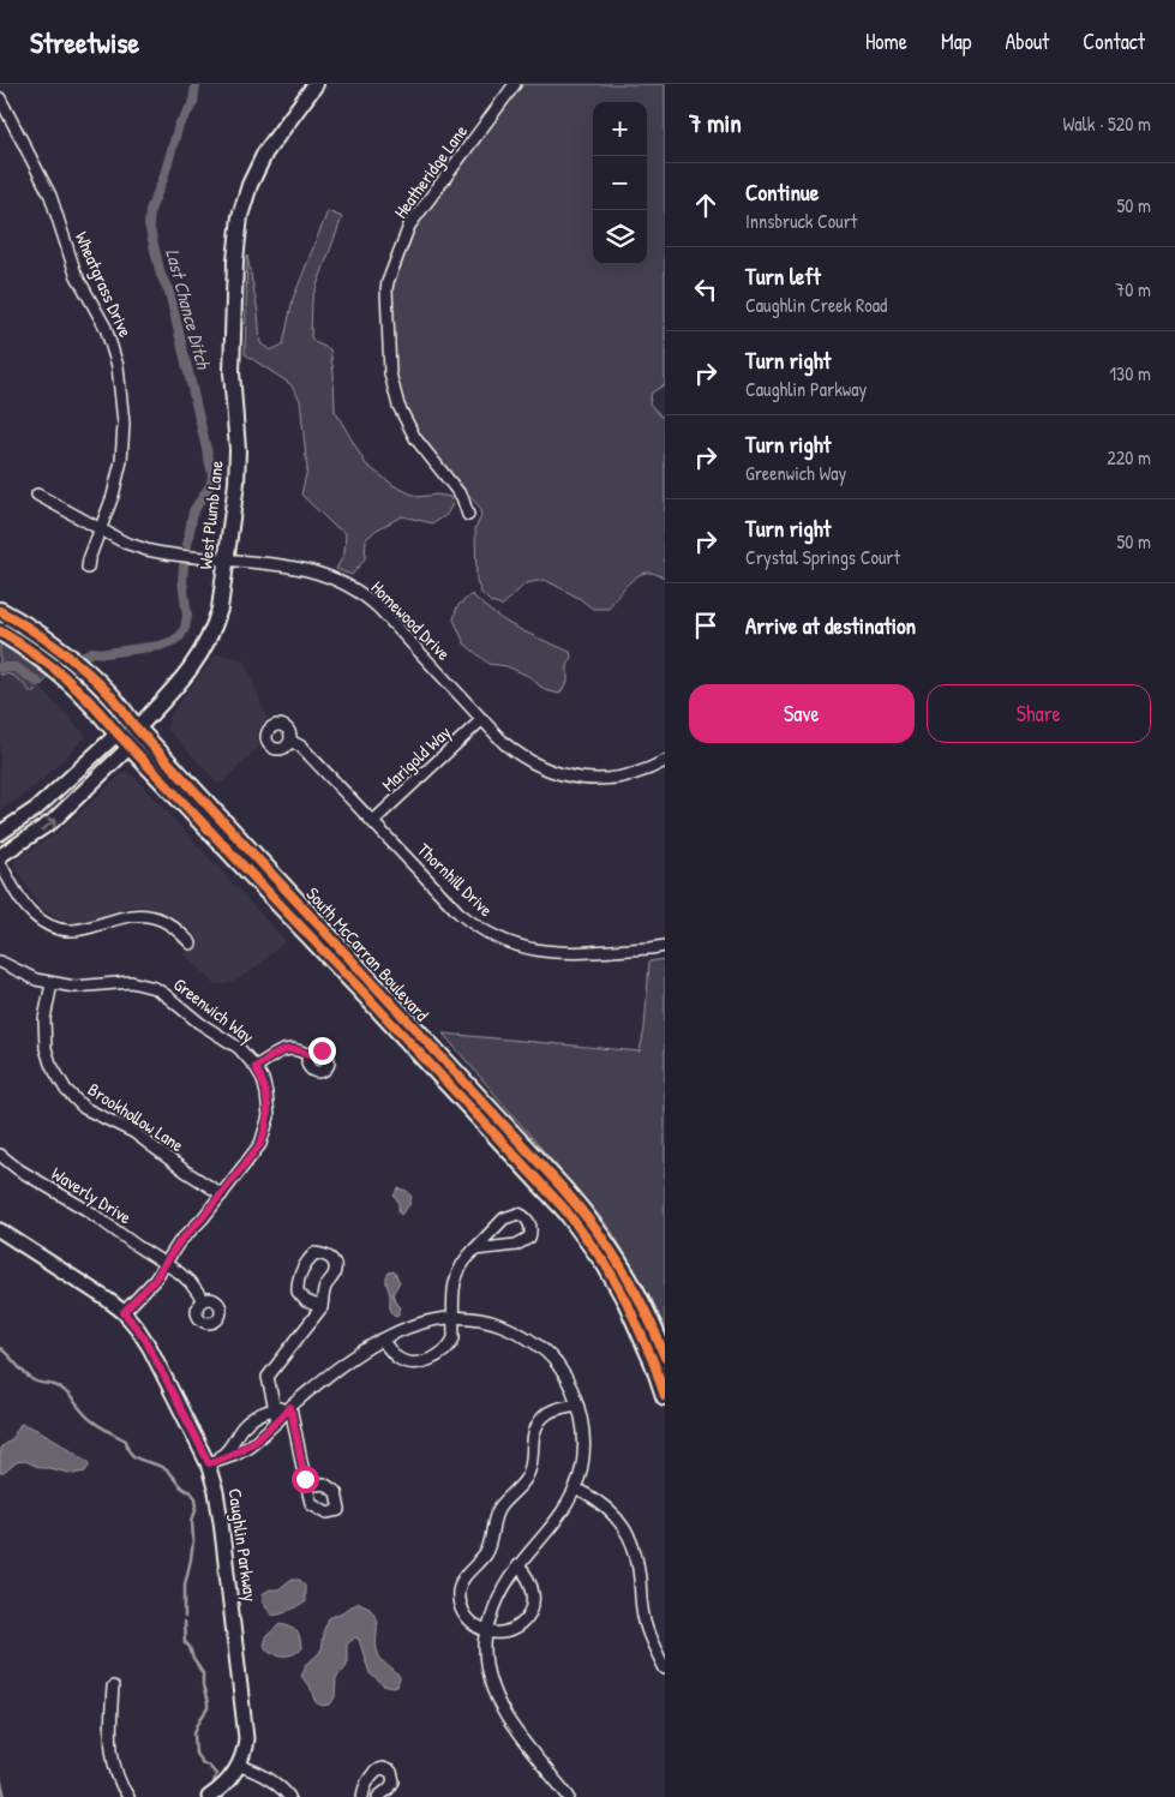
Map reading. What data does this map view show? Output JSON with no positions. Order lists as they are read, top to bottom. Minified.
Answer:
{"streets":{"main road":["West Plumb Lane","South McCarran Boulevard"],"street":["Heatheridge Lane","Wheatgrass Drive","Homewood Drive","Marigold Way","Thornhill Drive","Greenwich Way","Brookhollow Lane","Waverly Drive","Caughlin Parkway"]},"crossings":[["Wheatgrass Drive","Homewood Drive"],["West Plumb Lane","Homewood Drive"],["West Plumb Lane","South McCarran Boulevard"],["Homewood Drive","Marigold Way"],["Marigold Way","Thornhill Drive"],["Greenwich Way","Brookhollow Lane"],["Greenwich Way","Waverly Drive"],["Greenwich Way","Caughlin Parkway"]],"water":["Last Chance Ditch"],"page":{"header":"Streetwise","nav":["Home","Map","About","Contact"],"heading":["7 min","Walk · 520 m"],"map_buttons":["+","−"],"list":[["Continue","Innsbruck Court","50 m"],["Turn left","Caughlin Creek Road","70 m"],["Turn right","Caughlin Parkway","130 m"],["Turn right","Greenwich Way","220 m"],["Turn right","Crystal Springs Court","50 m"],"Arrive at destination"],"buttons":["Save","Share"]}}
